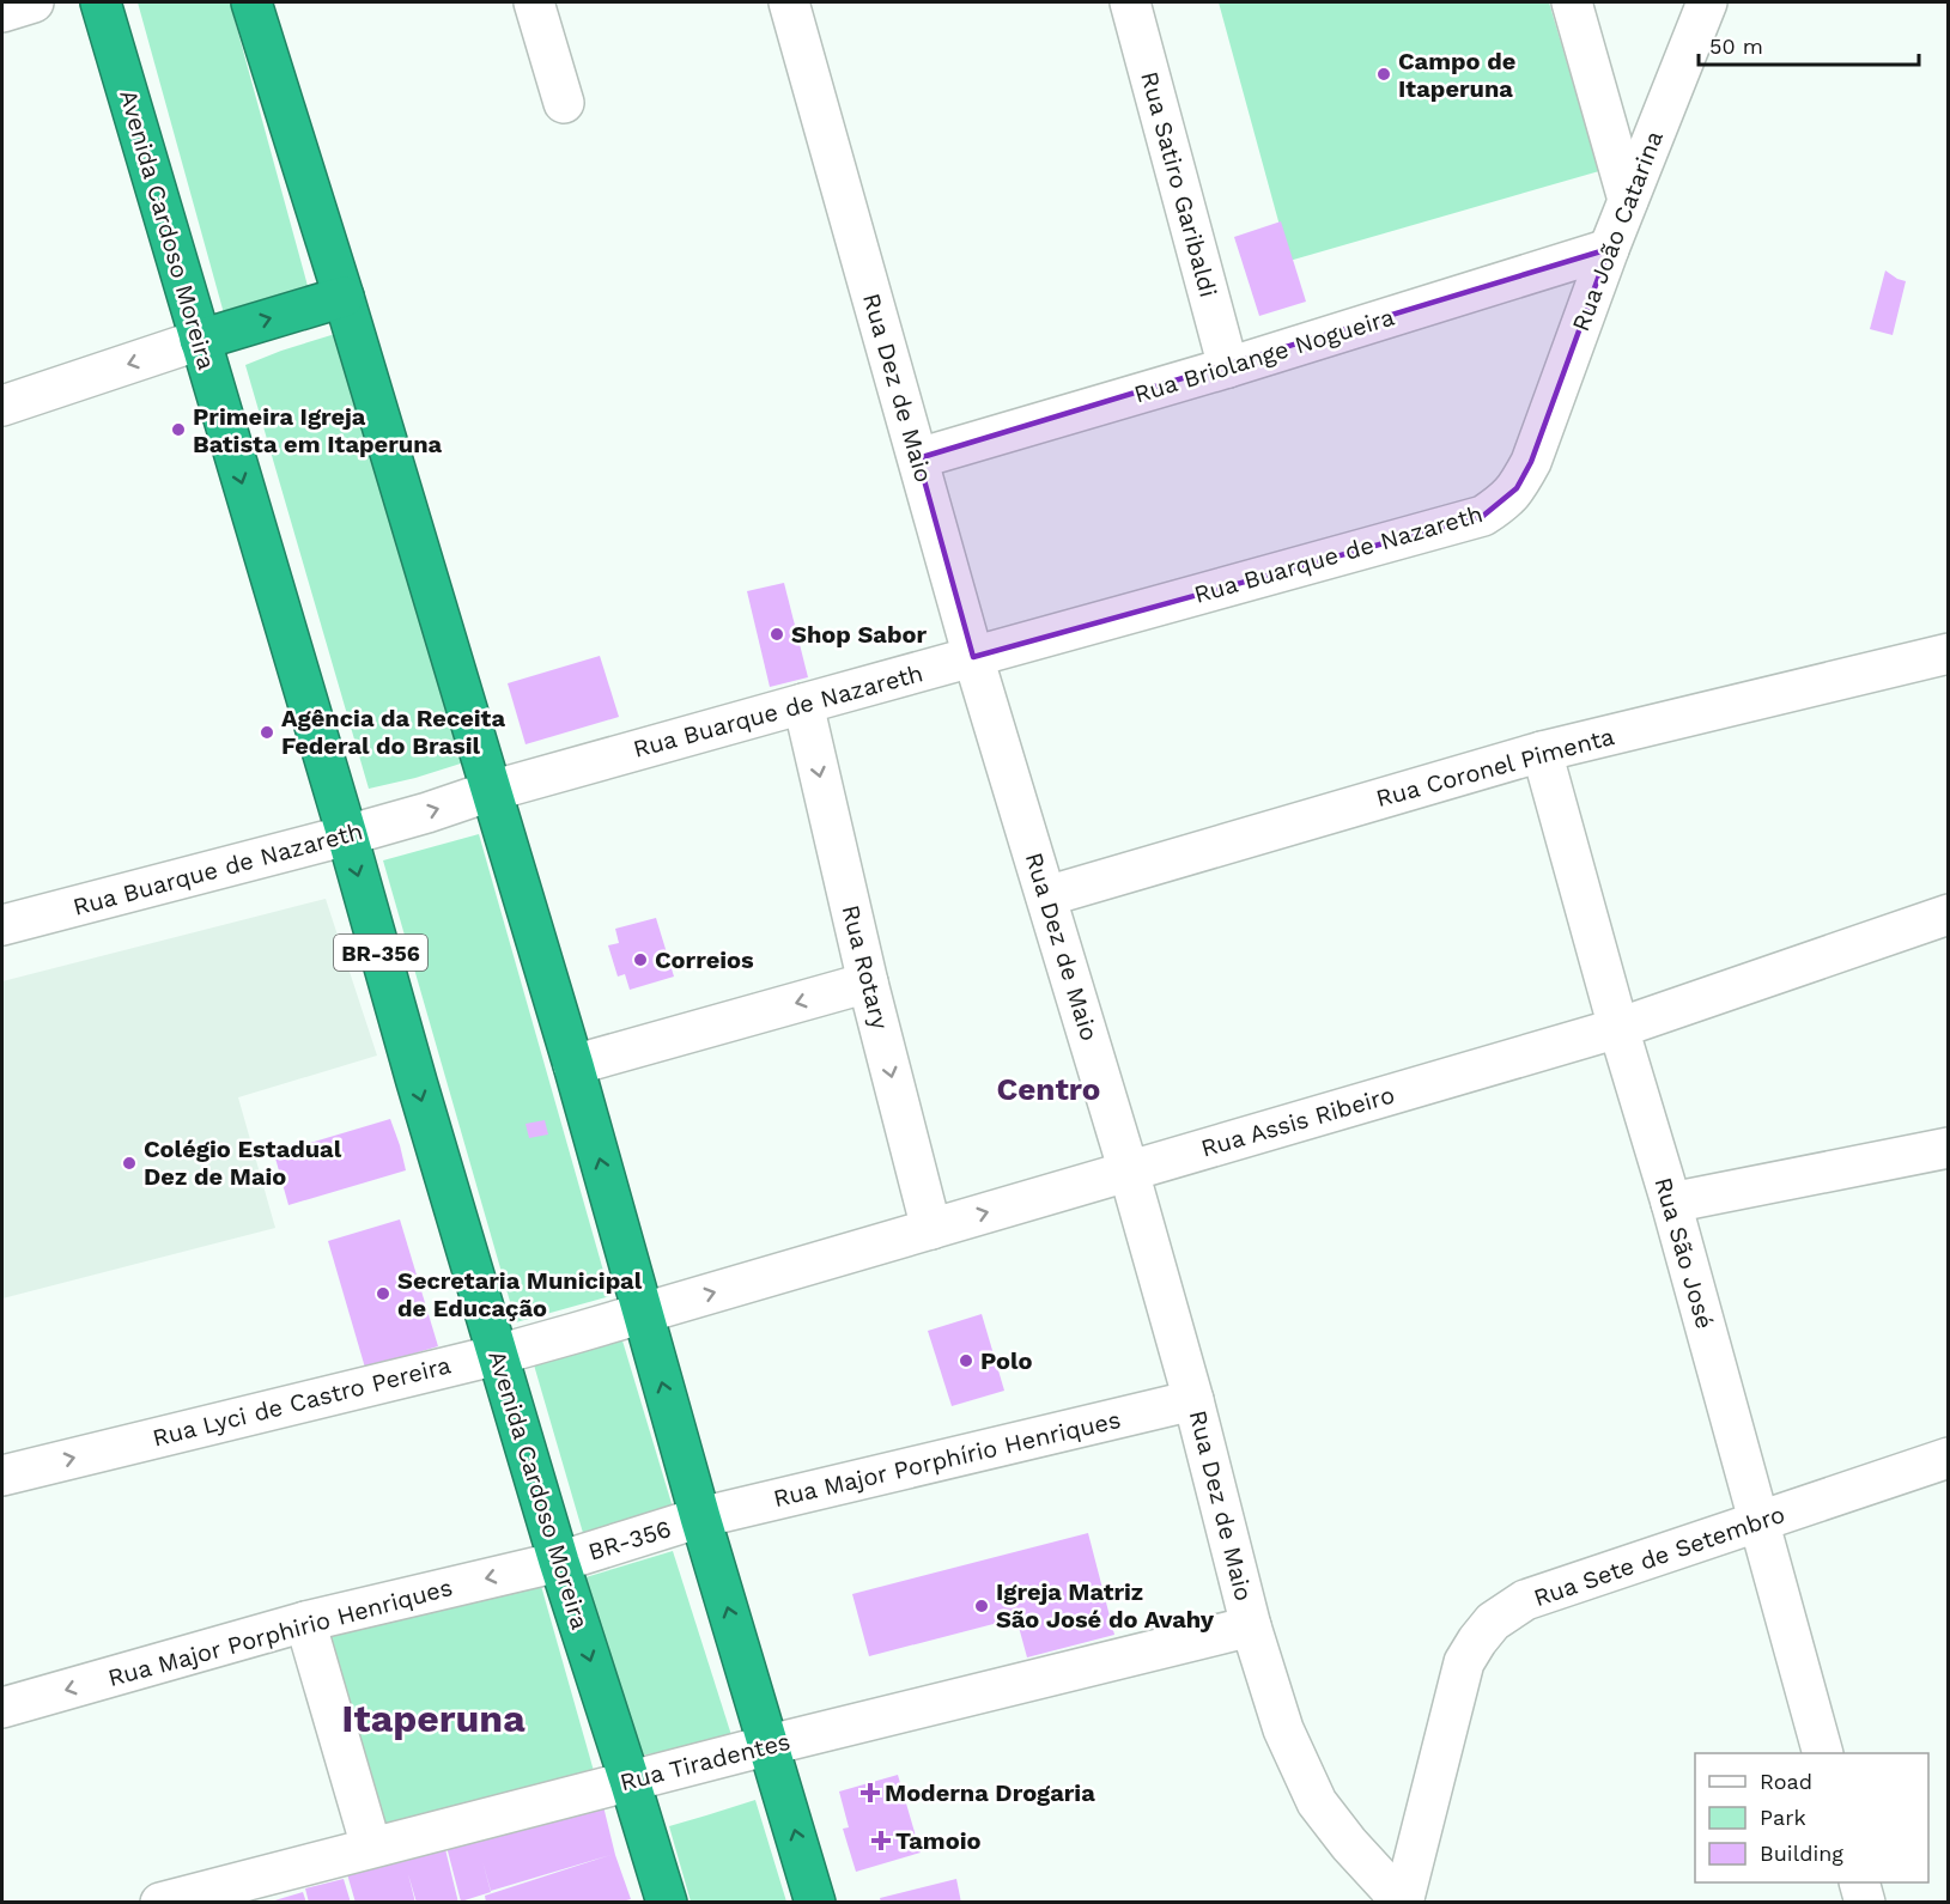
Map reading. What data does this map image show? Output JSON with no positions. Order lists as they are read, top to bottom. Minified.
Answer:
{"streets":{"highway":["Avenida Cardoso Moreira","BR-356"],"street":["Rua Satiro Garibaldi","Rua João Catarina","Rua Briolange Nogueira","Rua Dez de Maio","Rua Buarque de Nazareth","Rua Coronel Pimenta","Rua Rotary","Rua Assis Ribeiro","Rua São José","Rua Lyci de Castro Pereira","Rua Major Porphírio Henriques","Rua Sete de Setembro","Rua Major Porphirio Henriques","Rua Tiradentes"]},"crossings":[["Rua Satiro Garibaldi","Rua Briolange Nogueira"],["Avenida Cardoso Moreira","Rua Buarque de Nazareth"],["Avenida Cardoso Moreira","BR-356"],["Avenida Cardoso Moreira","Rua Lyci de Castro Pereira"],["Avenida Cardoso Moreira","Rua Major Porphirio Henriques"],["Avenida Cardoso Moreira","Rua Tiradentes"],["Rua João Catarina","Rua Briolange Nogueira"],["Rua João Catarina","Rua Buarque de Nazareth"],["Rua Briolange Nogueira","Rua Dez de Maio"],["Rua Dez de Maio","Rua Buarque de Nazareth"],["Rua Dez de Maio","Rua Coronel Pimenta"],["Rua Dez de Maio","Rua Assis Ribeiro"],["Rua Dez de Maio","Rua Major Porphírio Henriques"],["Rua Dez de Maio","Rua Sete de Setembro"],["Rua Dez de Maio","Rua Tiradentes"],["Rua Buarque de Nazareth","BR-356"],["Rua Buarque de Nazareth","Rua Rotary"],["Rua Coronel Pimenta","Rua São José"],["BR-356","Rua Assis Ribeiro"],["BR-356","Rua Lyci de Castro Pereira"],["BR-356","Rua Major Porphírio Henriques"],["BR-356","Rua Major Porphirio Henriques"],["BR-356","Rua Tiradentes"],["Rua Rotary","Rua Assis Ribeiro"],["Rua Assis Ribeiro","Rua São José"],["Rua Assis Ribeiro","Rua Lyci de Castro Pereira"],["Rua São José","Rua Sete de Setembro"]],"one_way":["Rua Rotary","Rua Lyci de Castro Pereira","Rua Major Porphirio Henriques"],"districts":["Centro","Itaperuna"],"places":{"other":["Campo de Itaperuna","Primeira Igreja Batista em Itaperuna","Shop Sabor","Agência da Receita Federal do Brasil","Correios","Colégio Estadual Dez de Maio","Secretaria Municipal de Educação","Polo","Igreja Matriz São José do Avahy"],"health":["Moderna Drogaria","Tamoio"]},"legend":["Road","Park","Building"],"scale_bar":"50 m"}
